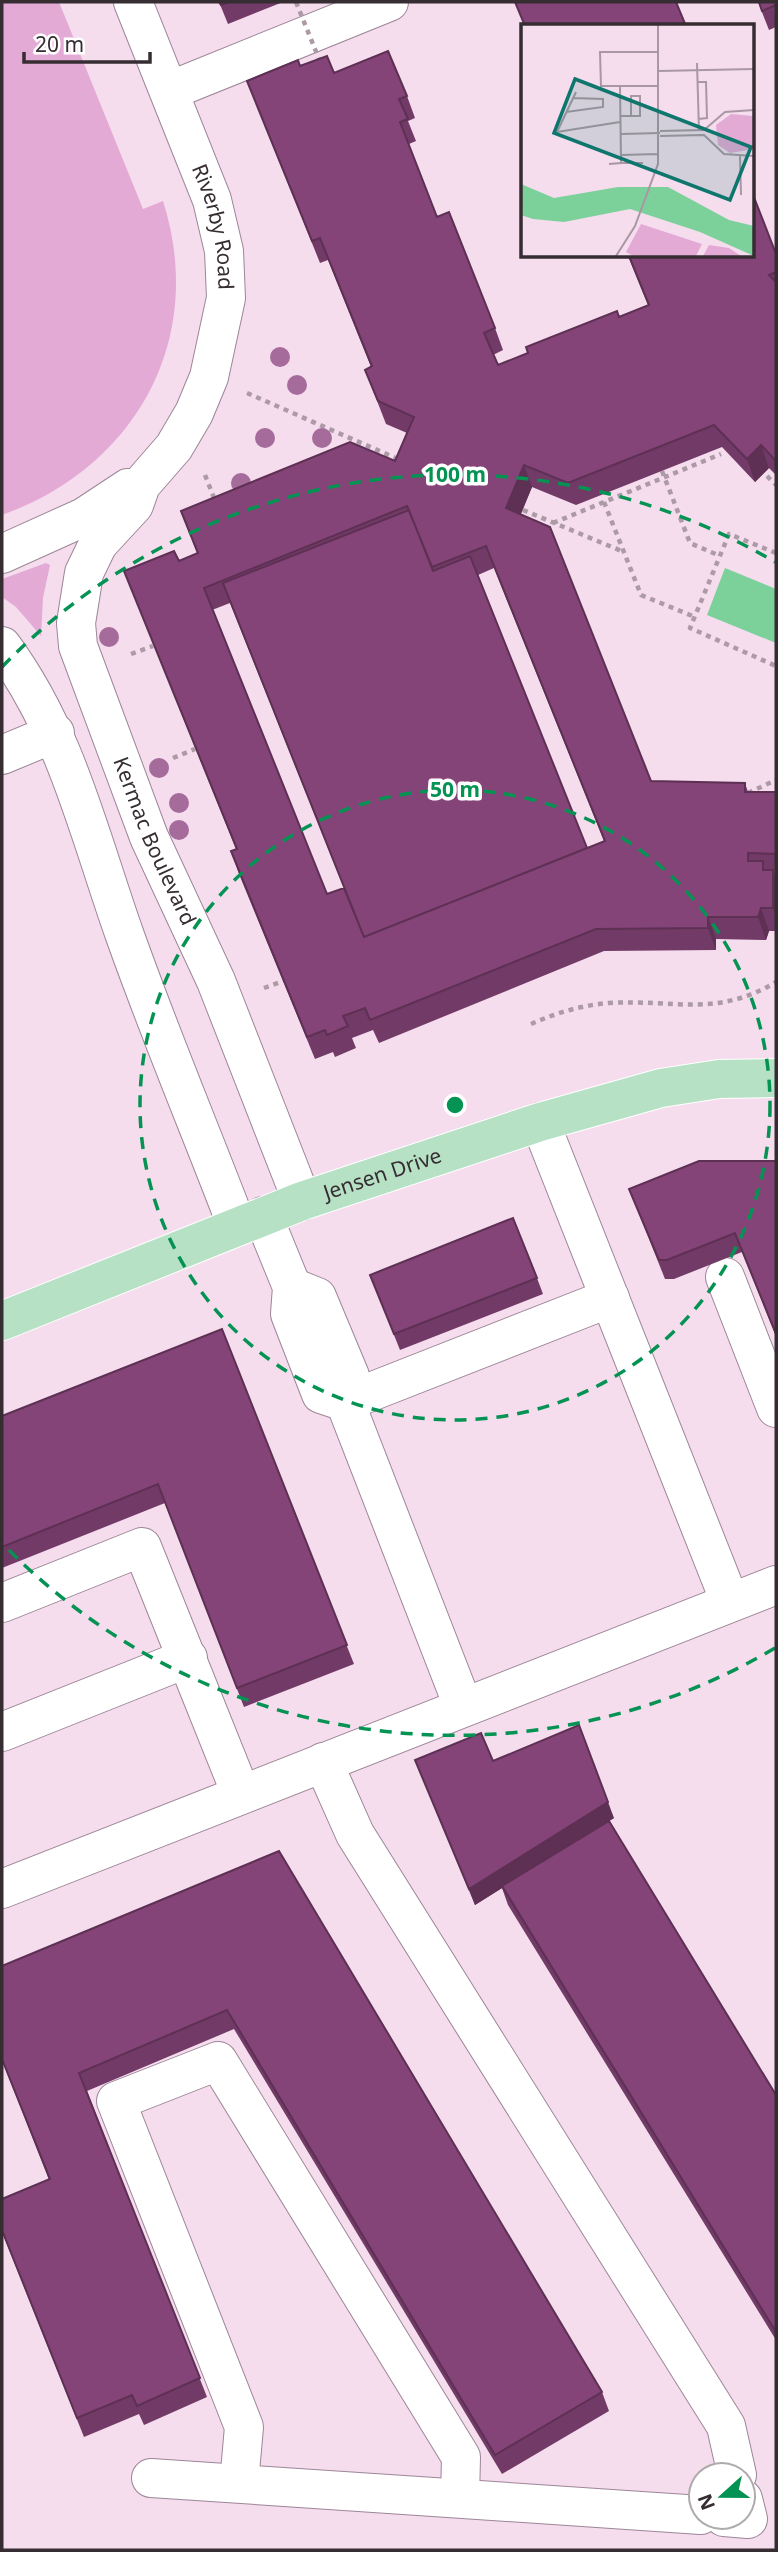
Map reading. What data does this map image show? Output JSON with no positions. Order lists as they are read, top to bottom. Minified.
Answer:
{"streets":{"main road":["Jensen Drive"],"street":["Riverby Road","Kermac Boulevard"]},"crossings":[["Riverby Road","Kermac Boulevard"],["Kermac Boulevard","Jensen Drive"]],"scale_bar":"20 m","north":"left","rings":["100 m","50 m"]}
